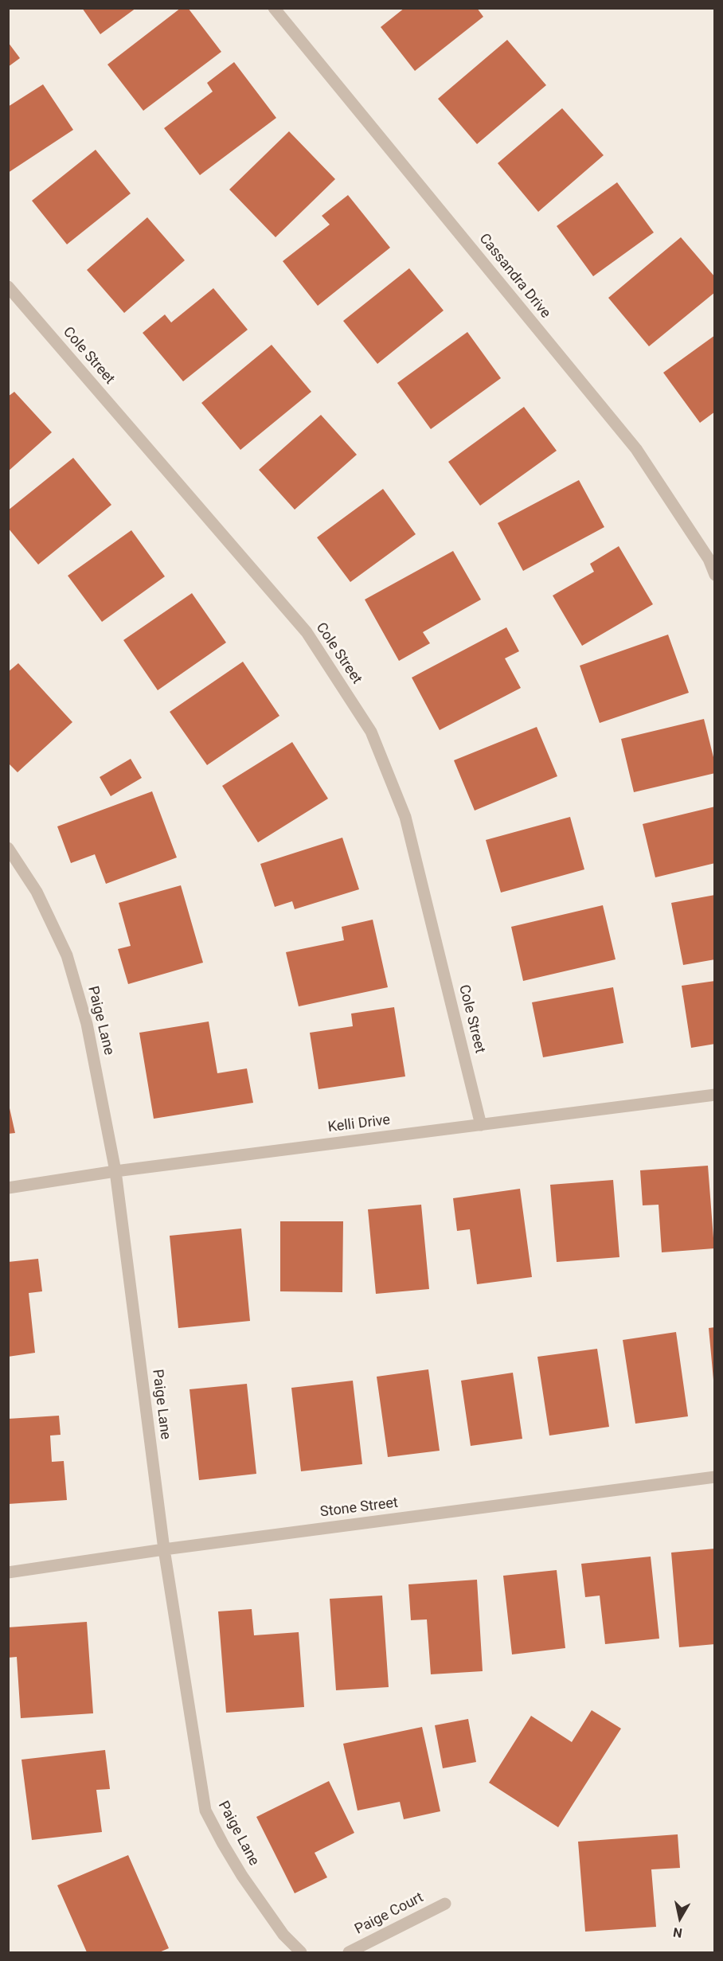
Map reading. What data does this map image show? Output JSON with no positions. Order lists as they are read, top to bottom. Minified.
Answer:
{"streets":{"street":["Cassandra Drive","Cole Street","Paige Lane","Kelli Drive","Stone Street","Paige Court"]},"crossings":[["Cole Street","Kelli Drive"],["Paige Lane","Kelli Drive"],["Paige Lane","Stone Street"]],"north":"bottom"}
